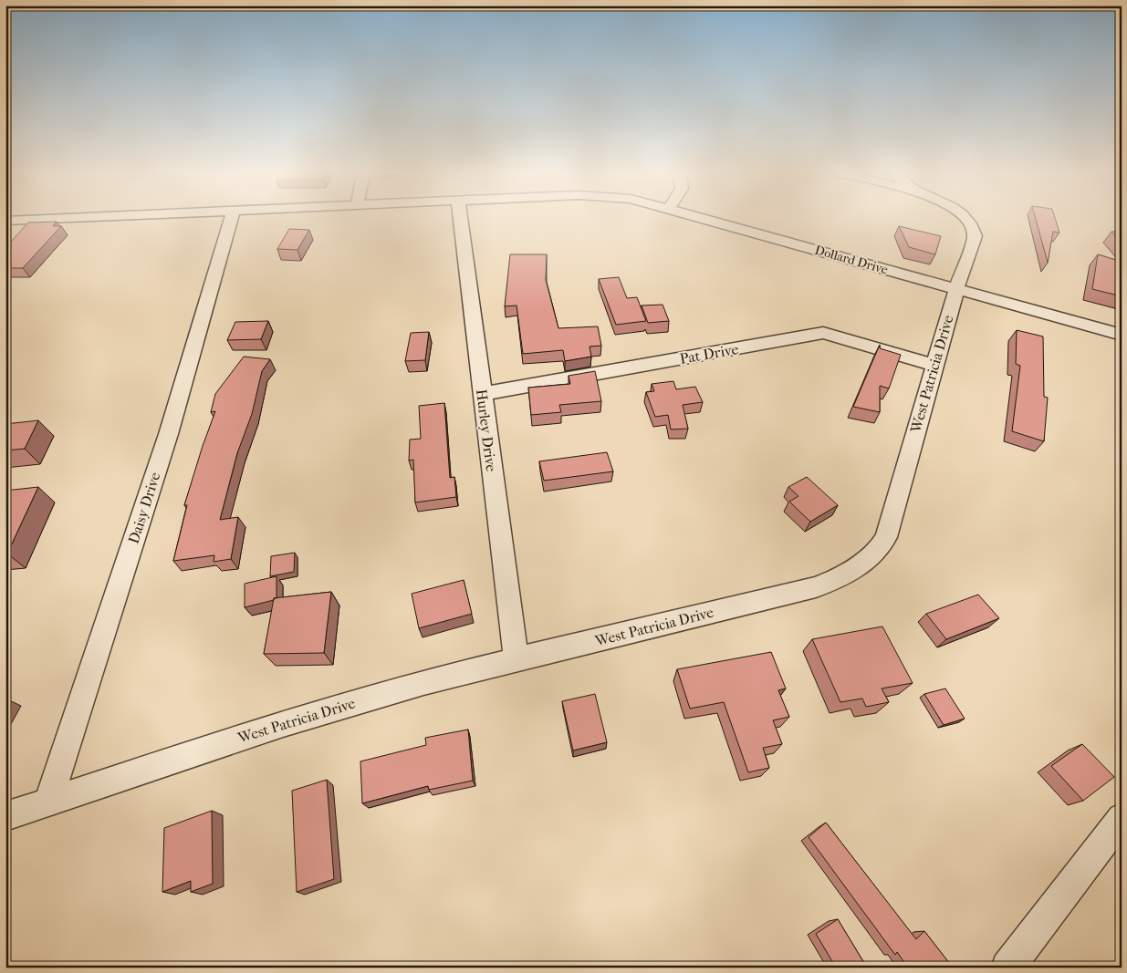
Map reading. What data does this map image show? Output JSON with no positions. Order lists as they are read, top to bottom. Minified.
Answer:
{"streets":{"street":["Dollard Drive","Pat Drive","West Patricia Drive","Hurley Drive","Daisy Drive"]},"crossings":[["Dollard Drive","West Patricia Drive"],["Pat Drive","West Patricia Drive"],["Pat Drive","Hurley Drive"],["West Patricia Drive","Hurley Drive"],["West Patricia Drive","Daisy Drive"]]}
